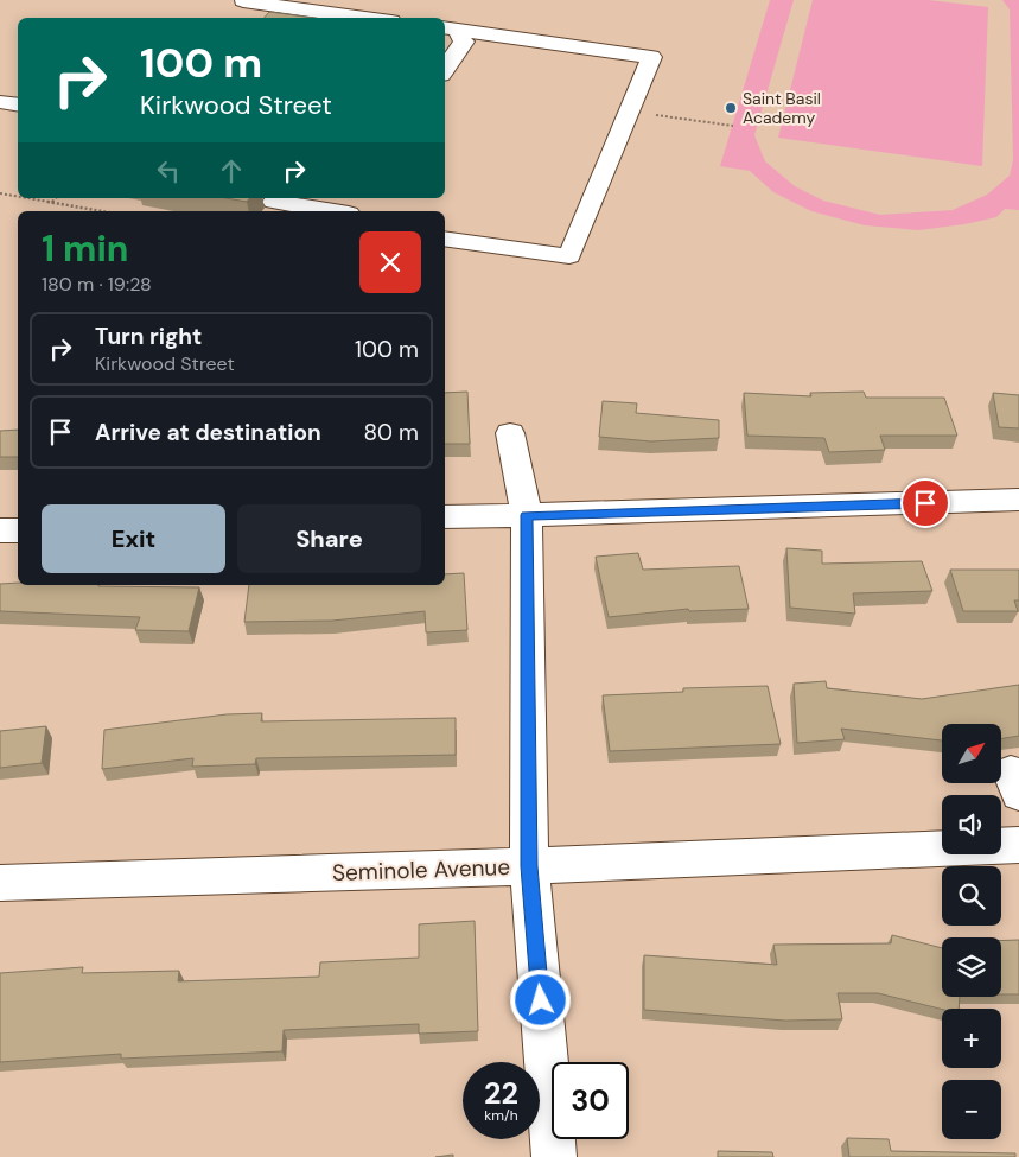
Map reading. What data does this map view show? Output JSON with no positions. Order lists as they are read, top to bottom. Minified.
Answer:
{"streets":{"street":["Seminole Avenue"]},"places":["Saint Basil Academy"],"north":"top right","page":{"turn":["100 m","Kirkwood Street"],"heading":["1 min","180 m · 19:28"],"list":[{"name":"Turn right","note":"Kirkwood Street","value":"100 m"},{"name":"Arrive at destination","value":"80 m"}],"buttons":["Exit","Share"],"map_buttons":["+","−"],"speed":"22 km/h","limit":"30"}}
